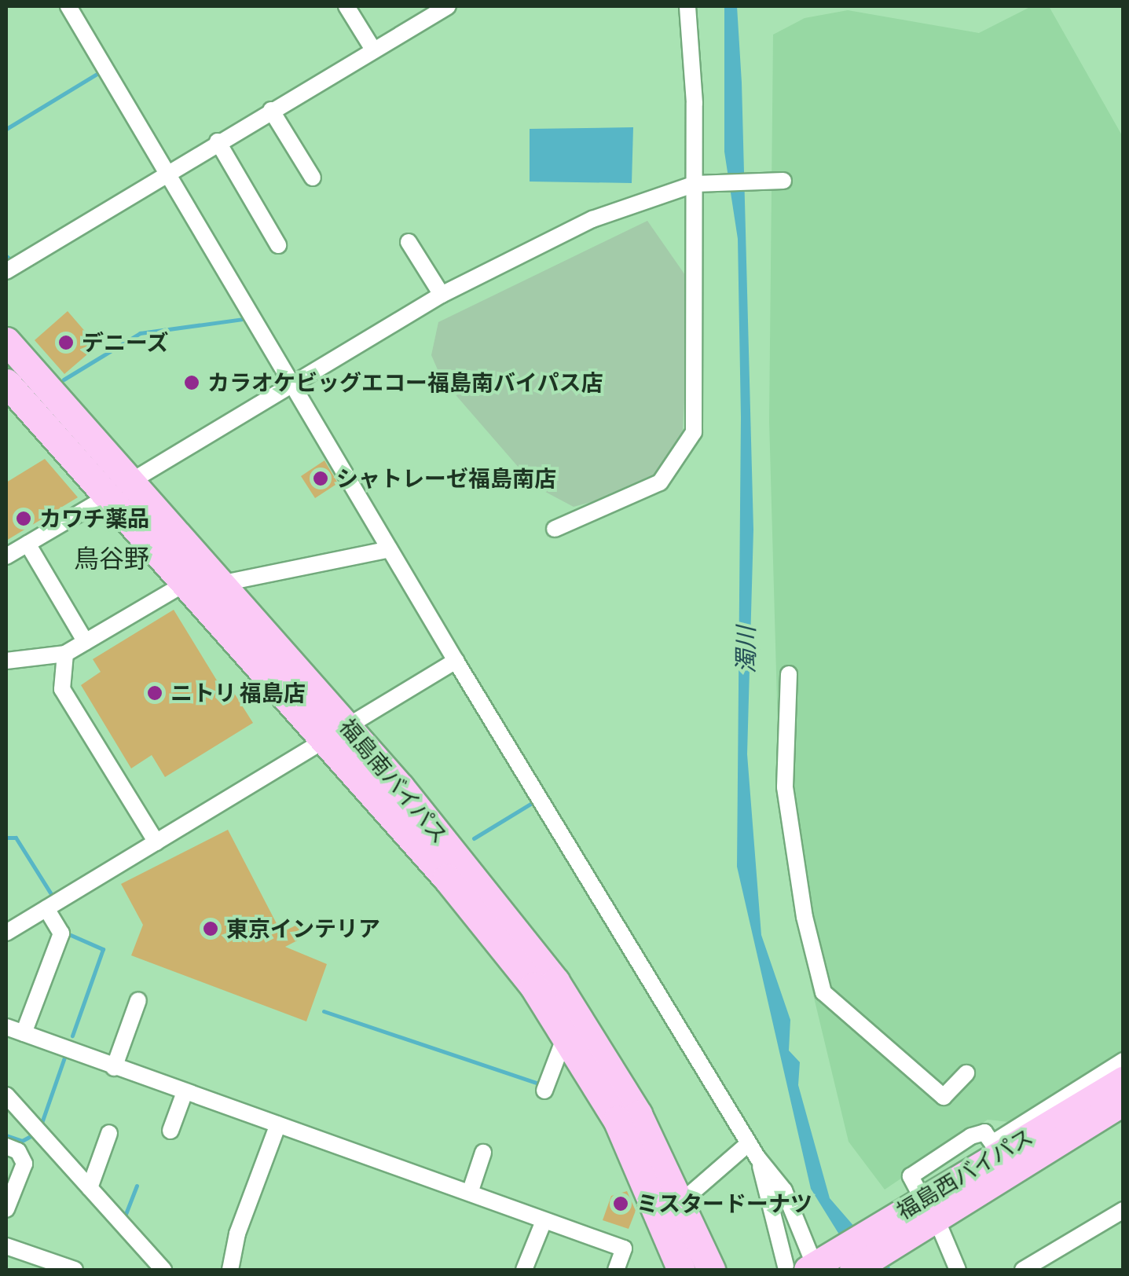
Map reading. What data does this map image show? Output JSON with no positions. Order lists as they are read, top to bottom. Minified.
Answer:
{"streets":{"highway":["福島南バイパス","福島西バイパス"]},"districts":["鳥谷野"],"water":["濁川"],"places":["デニーズ","カラオケビッグエコー福島南バイパス店","シャトレーゼ福島南店","カワチ薬品","ニトリ 福島店","東京インテリア","ミスタードーナツ"]}
